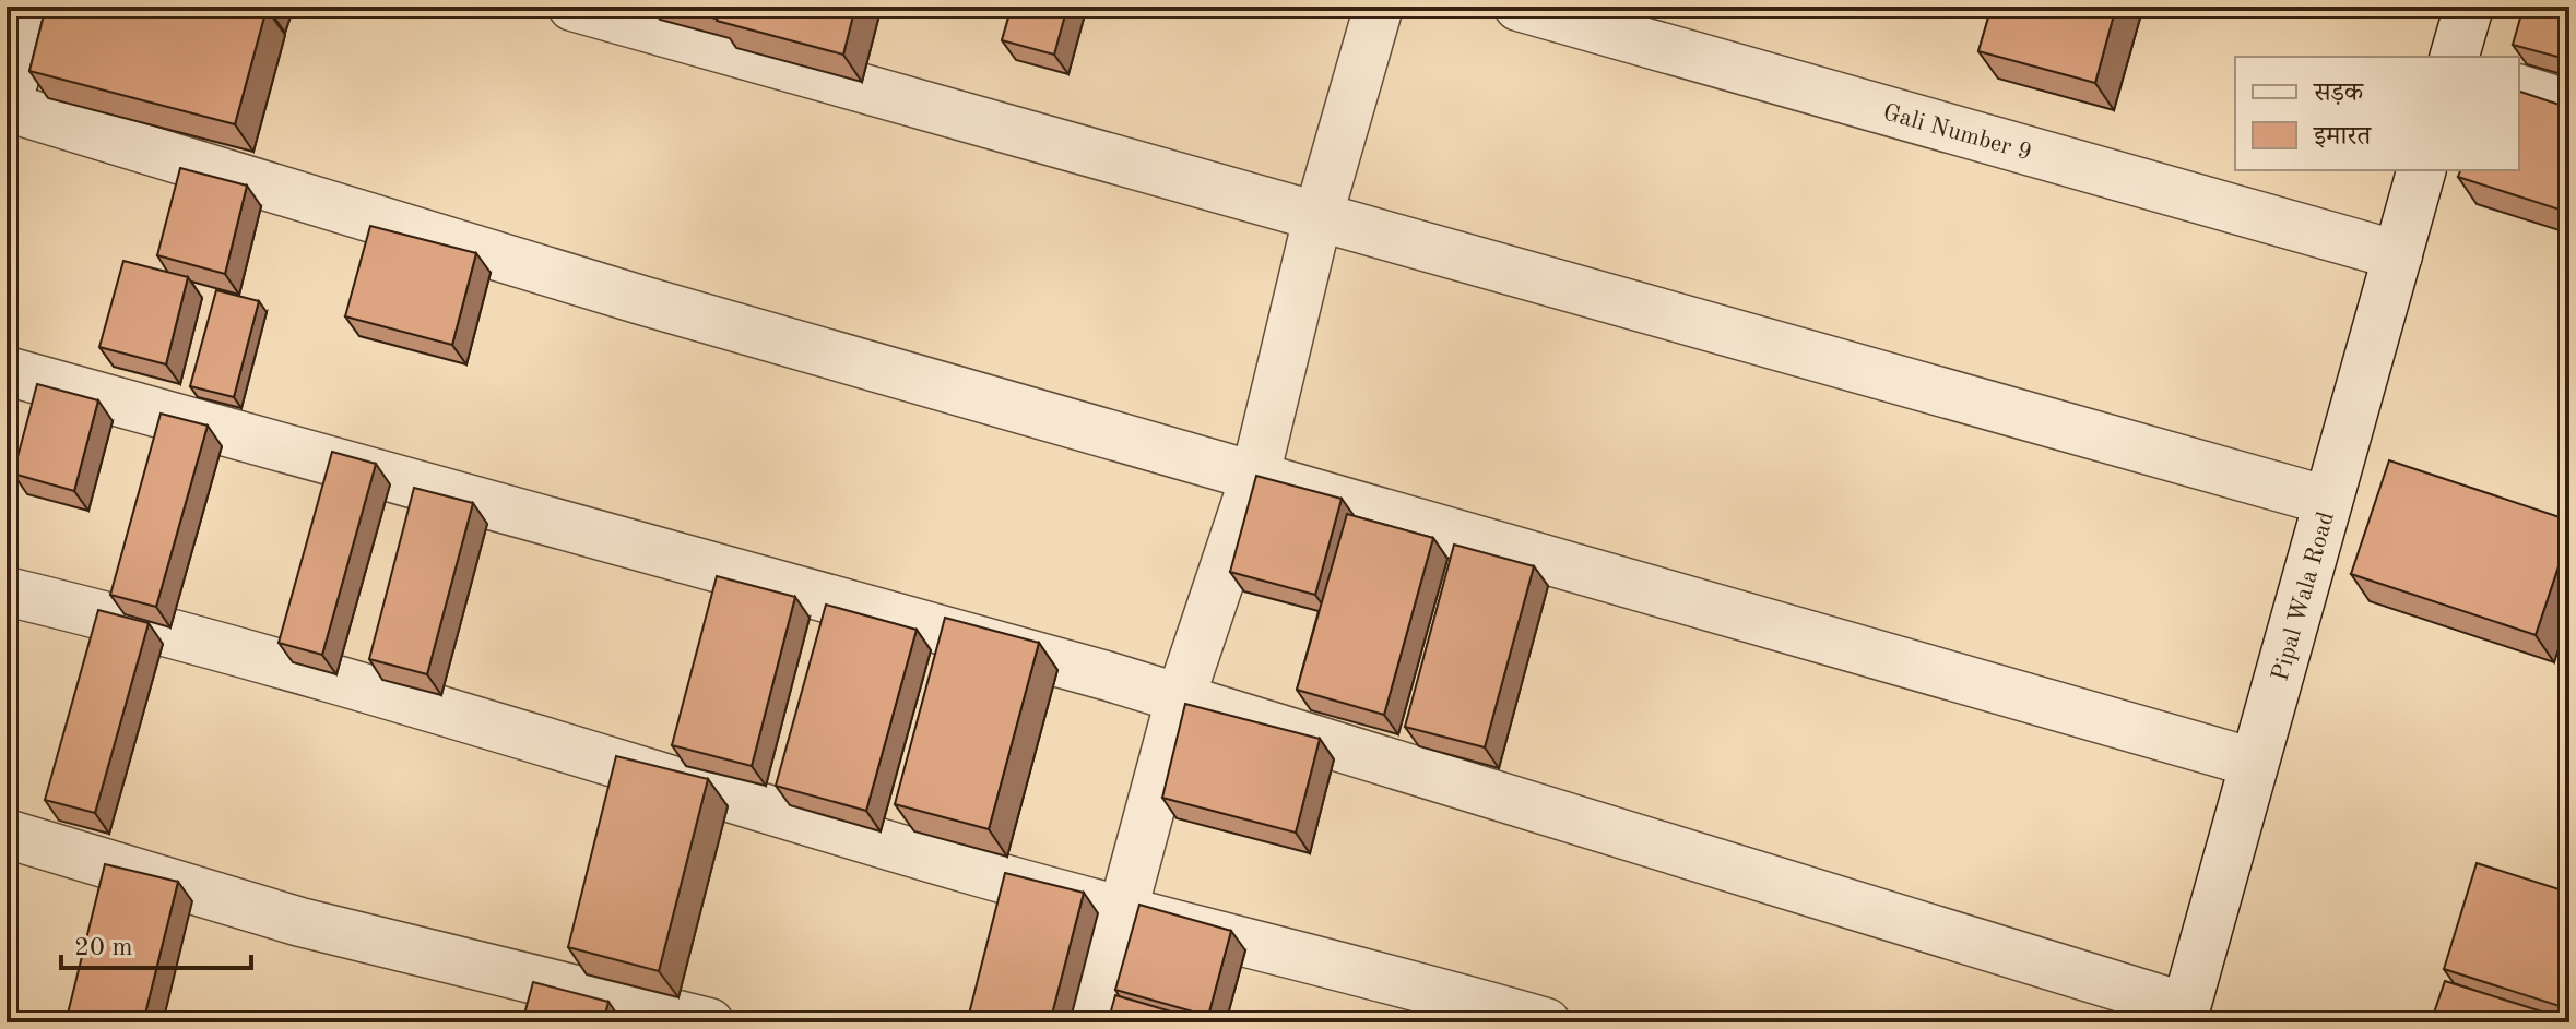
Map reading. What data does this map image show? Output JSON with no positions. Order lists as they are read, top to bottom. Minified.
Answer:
{"streets":{"street":["Gali Number 9","Pipal Wala Road"]},"crossings":[["Gali Number 9","Pipal Wala Road"]],"legend":["सड़क","इमारत"],"scale_bar":"20 m"}
